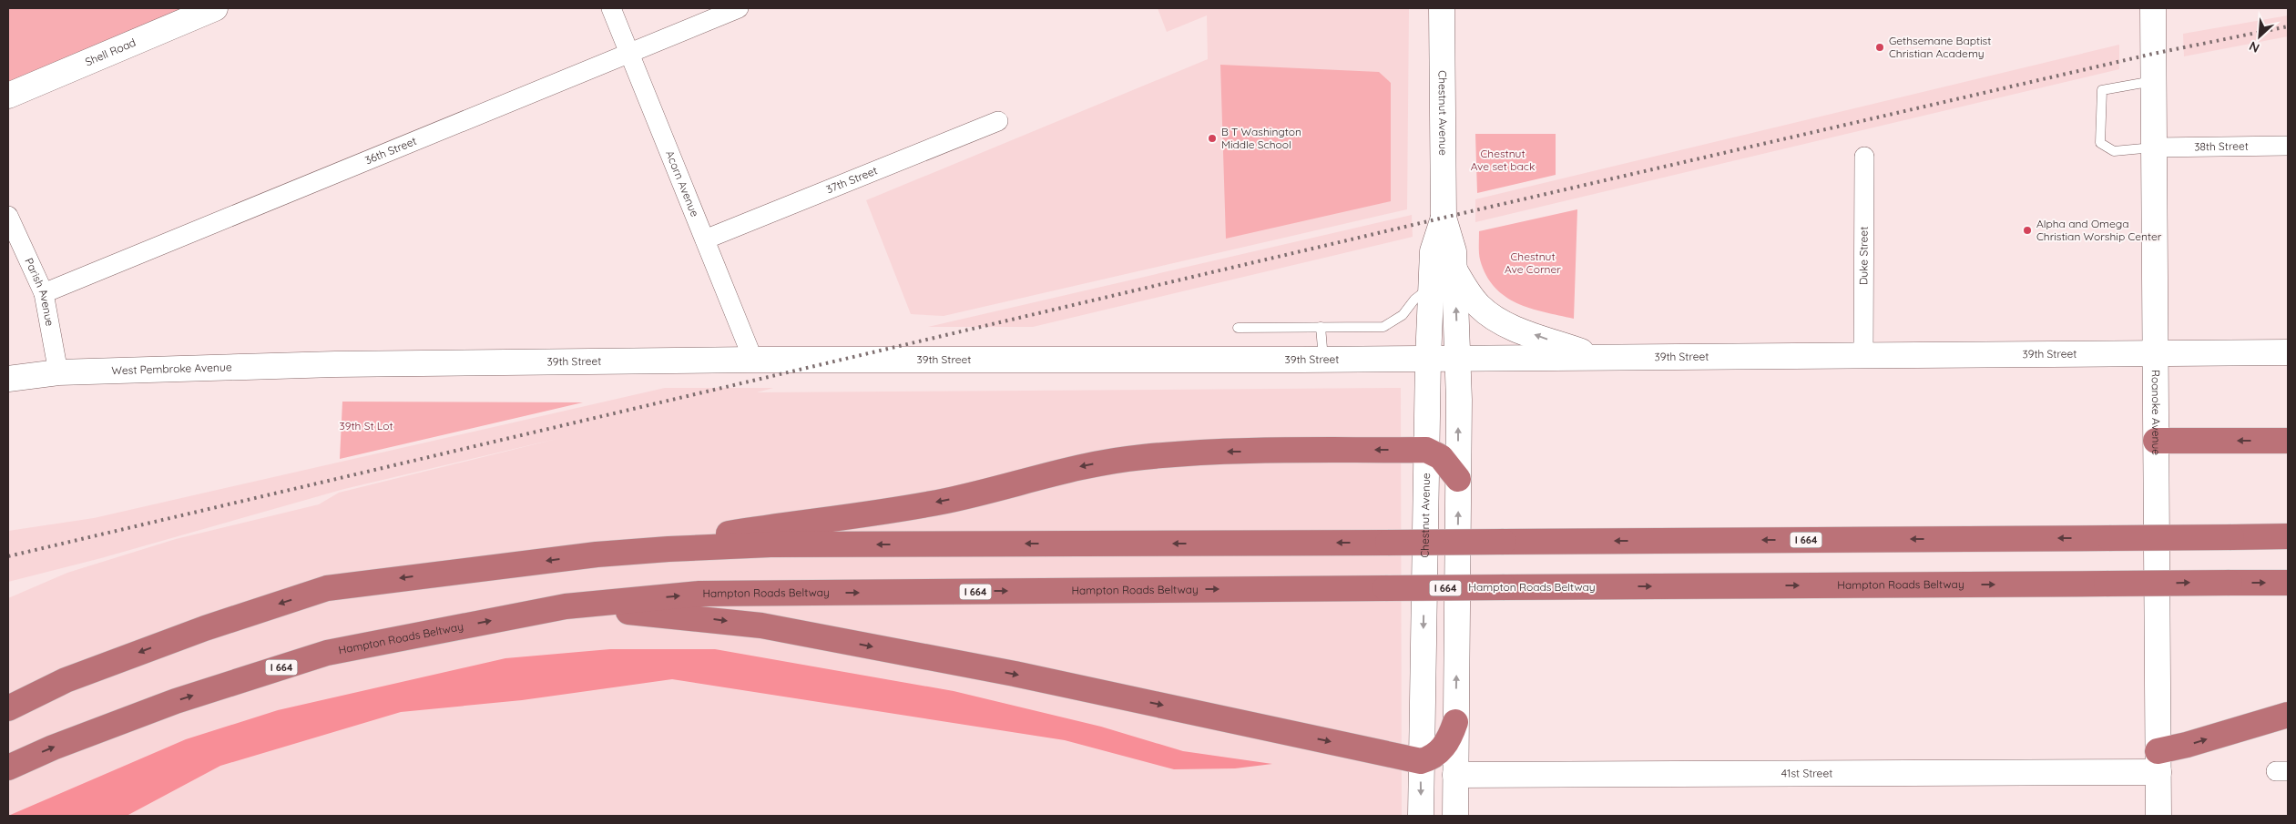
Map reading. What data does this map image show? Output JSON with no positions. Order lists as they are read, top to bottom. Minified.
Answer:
{"streets":{"highway":["I 664","Hampton Roads Beltway"],"main road":["Shell Road","Chestnut Avenue","39th Street","West Pembroke Avenue","Roanoke Avenue","41st Street"],"street":["38th Street","36th Street","37th Street","Acorn Avenue","Duke Street","Parish Avenue"]},"crossings":[["Chestnut Avenue","39th Street"],["Chestnut Avenue","41st Street"],["38th Street","Roanoke Avenue"],["36th Street","Acorn Avenue"],["36th Street","Parish Avenue"],["37th Street","Acorn Avenue"],["Acorn Avenue","39th Street"],["Duke Street","39th Street"],["Parish Avenue","West Pembroke Avenue"],["39th Street","West Pembroke Avenue"],["39th Street","Roanoke Avenue"],["Roanoke Avenue","41st Street"]],"parks":["Chestnut Ave set back","Chestnut Ave Corner","39th St Lot"],"places":["Gethsemane Baptist Christian Academy","B T Washington Middle School","Alpha and Omega Christian Worship Center"],"north":"bottom left"}
